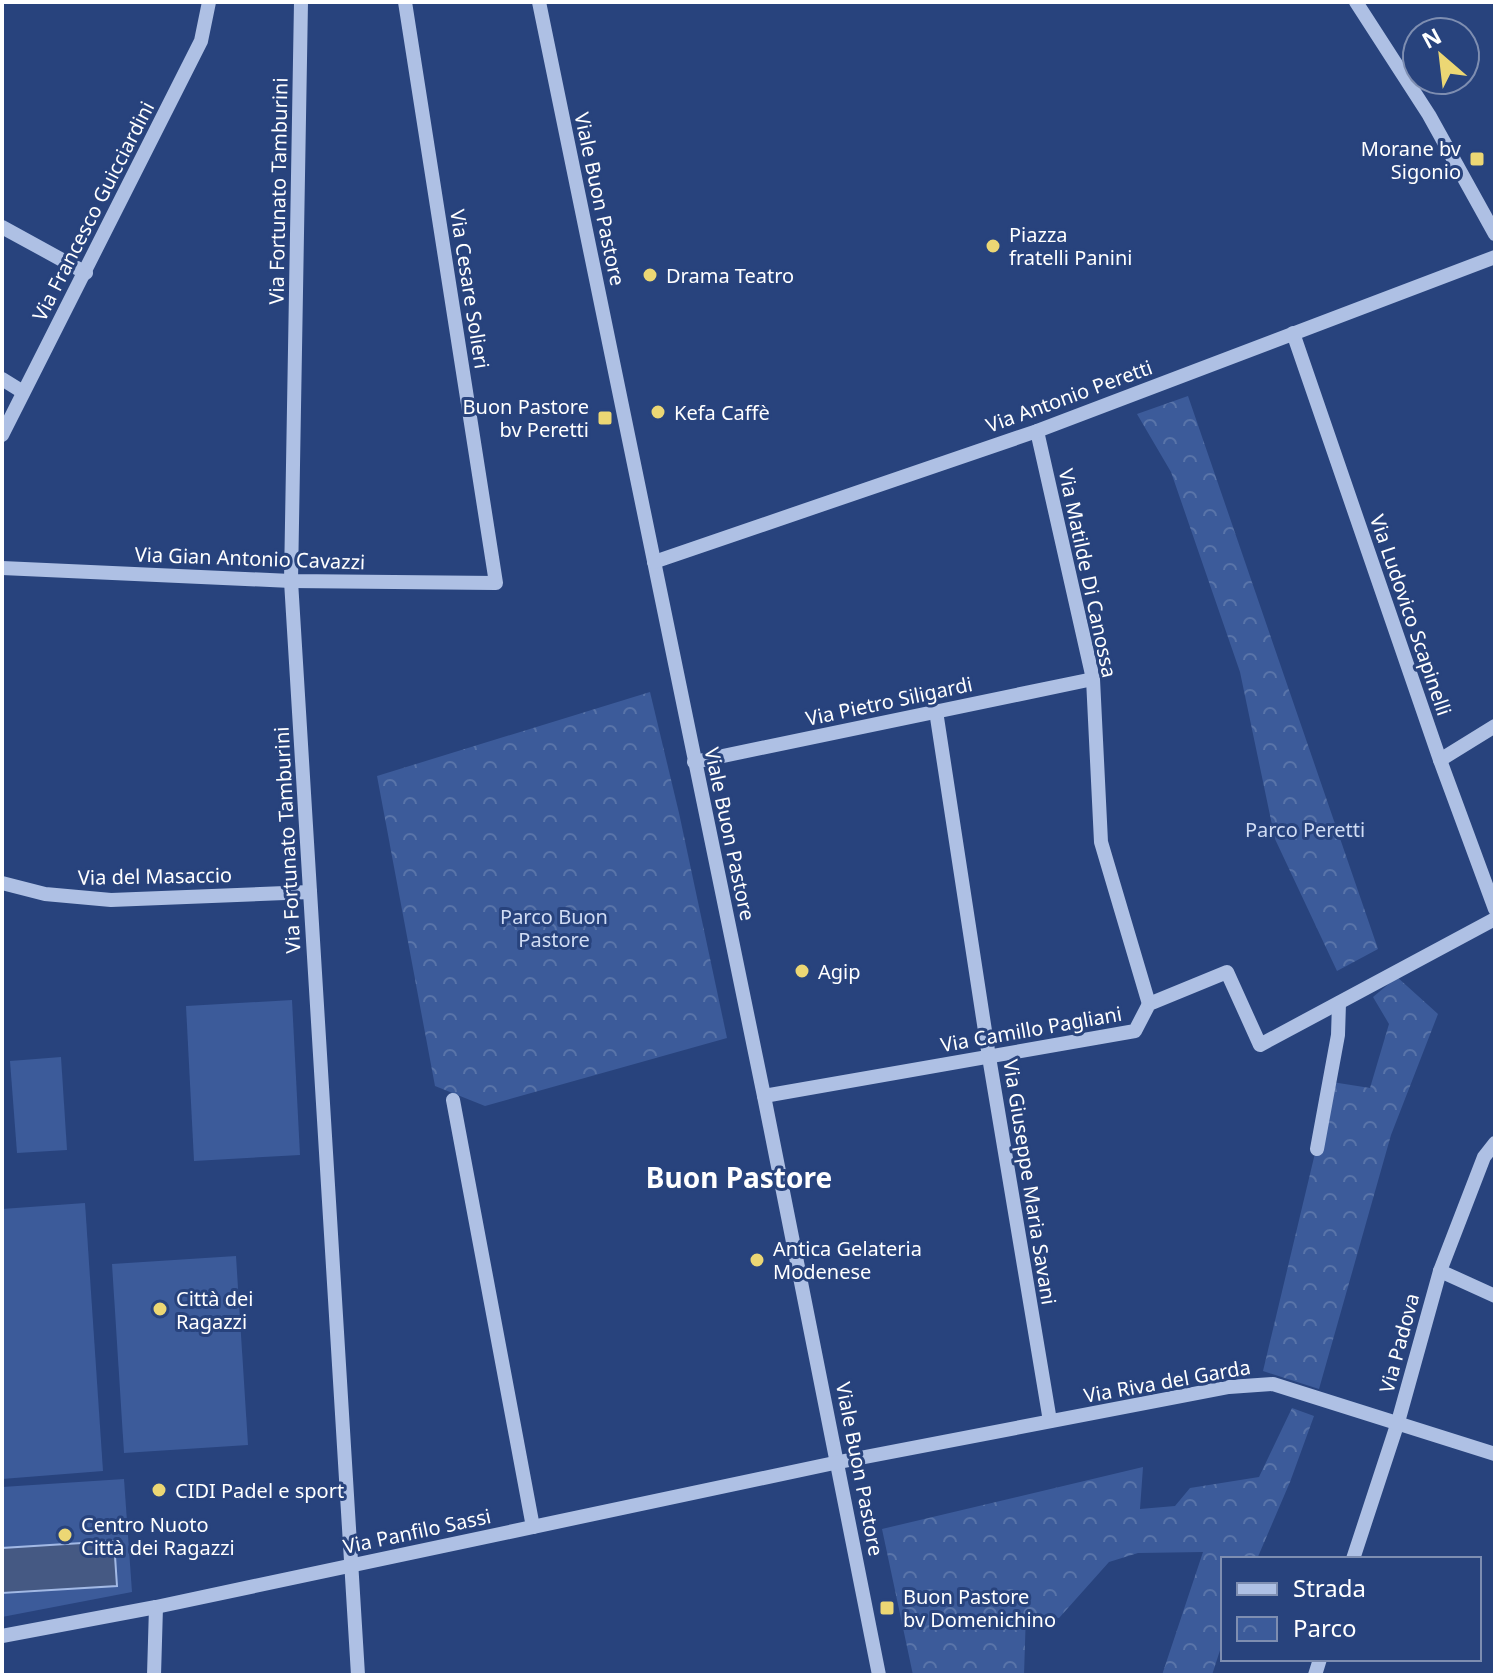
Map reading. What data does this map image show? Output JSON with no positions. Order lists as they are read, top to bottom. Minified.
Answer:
{"streets":{"street":["Via Fortunato Tamburini","Viale Buon Pastore","Via Francesco Guicciardini","Via Cesare Solieri","Via Antonio Peretti","Via Gian Antonio Cavazzi","Via Matilde Di Canossa","Via Ludovico Scapinelli","Via Pietro Siligardi","Via del Masaccio","Via Camillo Pagliani","Via Giuseppe Maria Savani","Via Padova","Via Riva del Garda","Via Panfilo Sassi"]},"crossings":[["Via Fortunato Tamburini","Via Gian Antonio Cavazzi"],["Via Fortunato Tamburini","Via del Masaccio"],["Via Fortunato Tamburini","Via Panfilo Sassi"],["Viale Buon Pastore","Via Antonio Peretti"],["Viale Buon Pastore","Via Pietro Siligardi"],["Viale Buon Pastore","Via Camillo Pagliani"],["Viale Buon Pastore","Via Riva del Garda"],["Viale Buon Pastore","Via Panfilo Sassi"],["Via Cesare Solieri","Via Gian Antonio Cavazzi"],["Via Antonio Peretti","Via Matilde Di Canossa"],["Via Antonio Peretti","Via Ludovico Scapinelli"],["Via Matilde Di Canossa","Via Pietro Siligardi"],["Via Matilde Di Canossa","Via Camillo Pagliani"],["Via Pietro Siligardi","Via Giuseppe Maria Savani"],["Via Camillo Pagliani","Via Giuseppe Maria Savani"],["Via Giuseppe Maria Savani","Via Riva del Garda"],["Via Padova","Via Riva del Garda"],["Via Riva del Garda","Via Panfilo Sassi"]],"districts":["Buon Pastore"],"parks":["Parco Peretti","Parco Buon Pastore"],"places":{"transit":["Morane bv Sigonio","Buon Pastore bv Peretti","Buon Pastore bv Domenichino"],"other":["Piazza fratelli Panini","Drama Teatro","Kefa Caffè","Agip","Antica Gelateria Modenese","Città dei Ragazzi","CIDI Padel e sport","Centro Nuoto Città dei Ragazzi"]},"legend":["Strada","Parco"],"north":"top left"}
